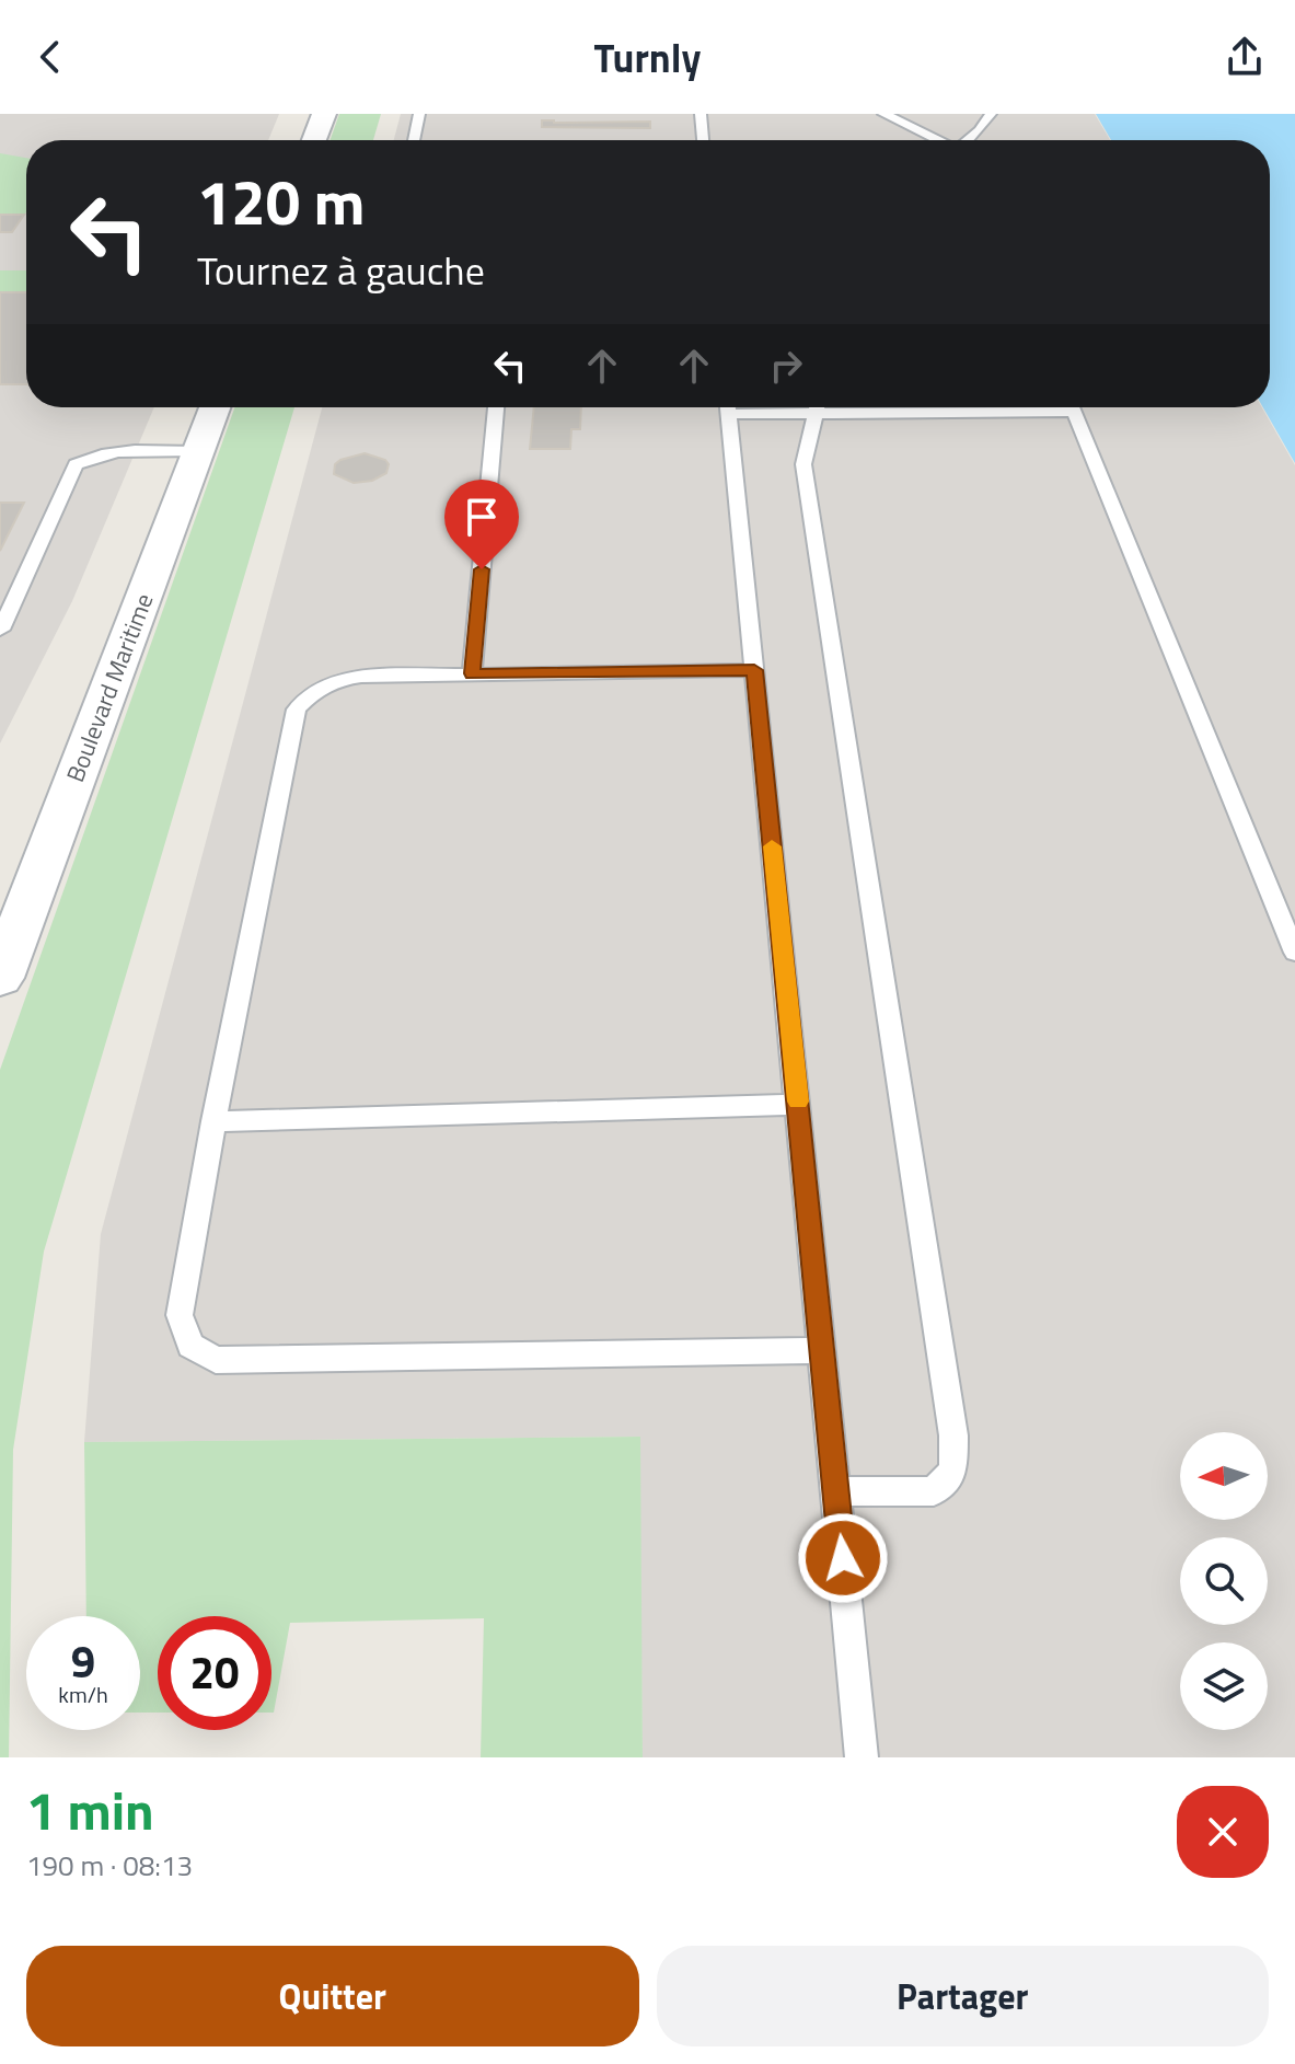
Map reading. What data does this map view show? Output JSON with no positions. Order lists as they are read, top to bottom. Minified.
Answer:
{"streets":{"street":["Boulevard Maritime"]},"north":"left","page":{"header":"Turnly","turn":["120 m","Tournez à gauche"],"speed":"9 km/h","limit":"20","heading":["1 min","190 m · 08:13"],"buttons":["Quitter","Partager"]}}
